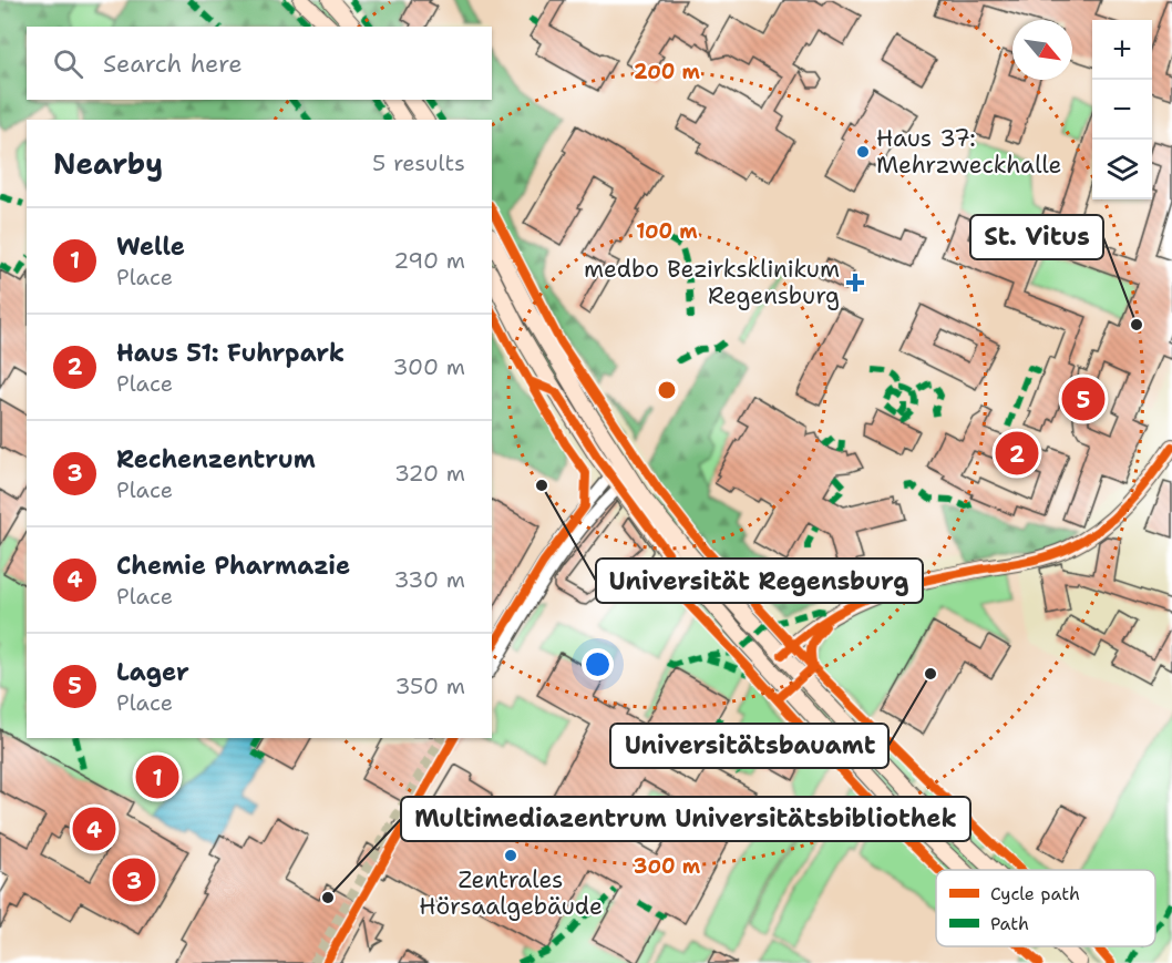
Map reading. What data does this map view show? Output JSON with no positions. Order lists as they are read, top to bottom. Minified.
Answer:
{"places":{"other":["Haus 37: Mehrzweckhalle","St. Vitus","Universität Regensburg","Universitätsbauamt","Zentrales Hörsaalgebäude","Multimediazentrum Universitätsbibliothek"],"health":["medbo Bezirksklinikum Regensburg"]},"legend":["Cycle path","Path"],"north":"bottom right","page":{"map_buttons":["+","−"],"search":"Search here","heading":["Nearby","5 results"],"list":[{"mark":"1","name":"Welle","note":"Place","value":"290 m"},{"mark":"2","name":"Haus 51: Fuhrpark","note":"Place","value":"300 m"},{"mark":"3","name":"Rechenzentrum","note":"Place","value":"320 m"},{"mark":"4","name":"Chemie Pharmazie","note":"Place","value":"330 m"},{"mark":"5","name":"Lager","note":"Place","value":"350 m"}],"pins":["5","2","1","4","3"]},"rings":["200 m","100 m","300 m"]}
